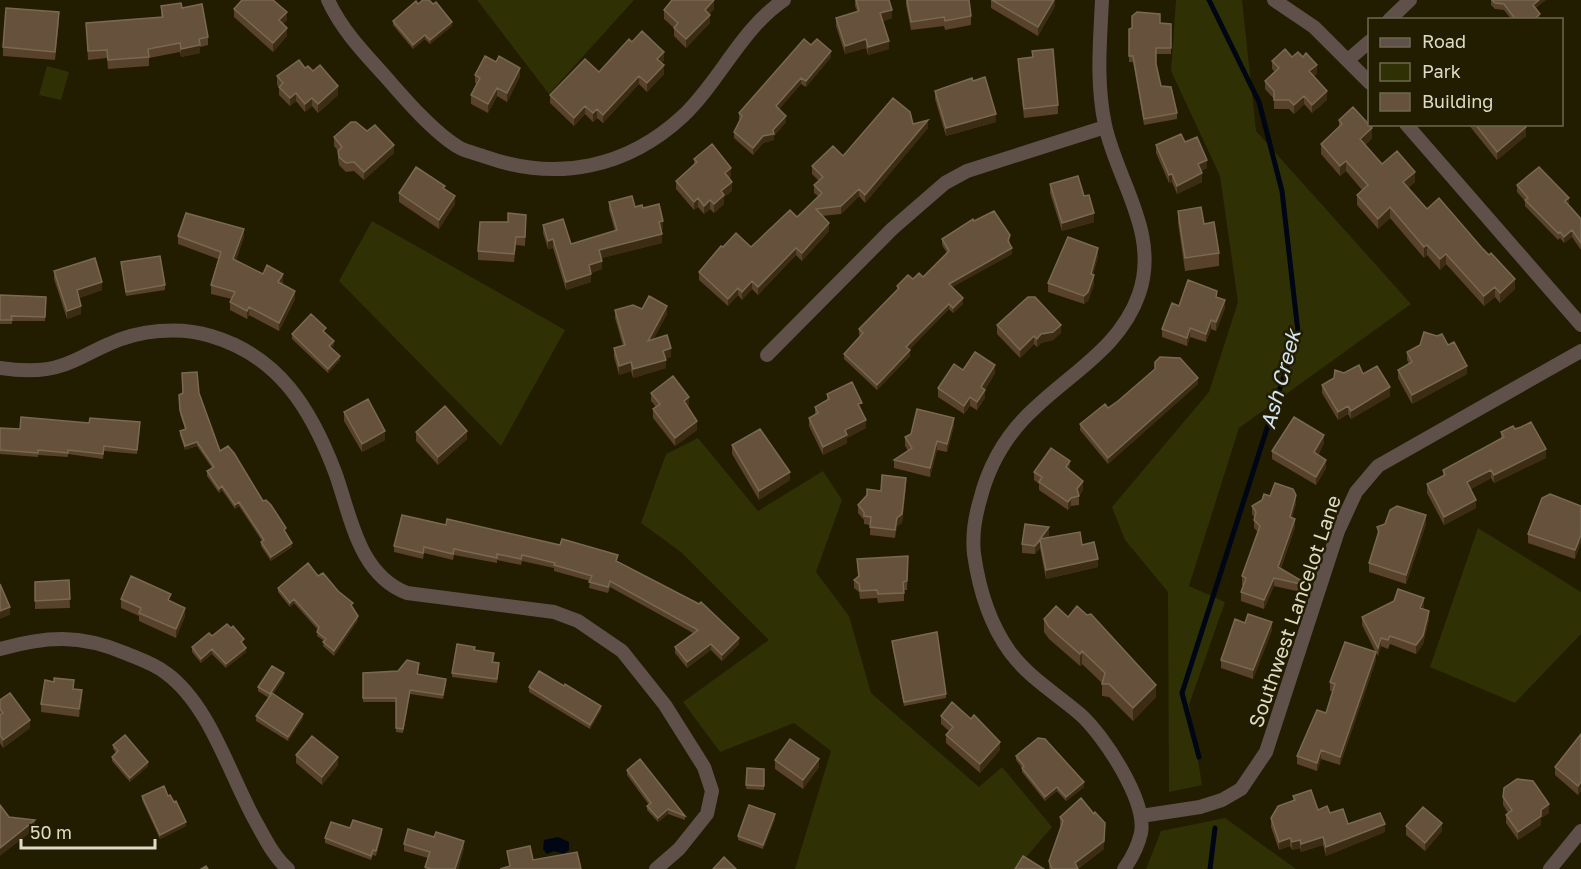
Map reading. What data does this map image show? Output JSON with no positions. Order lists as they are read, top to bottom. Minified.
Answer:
{"streets":{"street":["Southwest Lancelot Lane"]},"water":["Ash Creek"],"legend":["Road","Park","Building"],"scale_bar":"50 m"}
